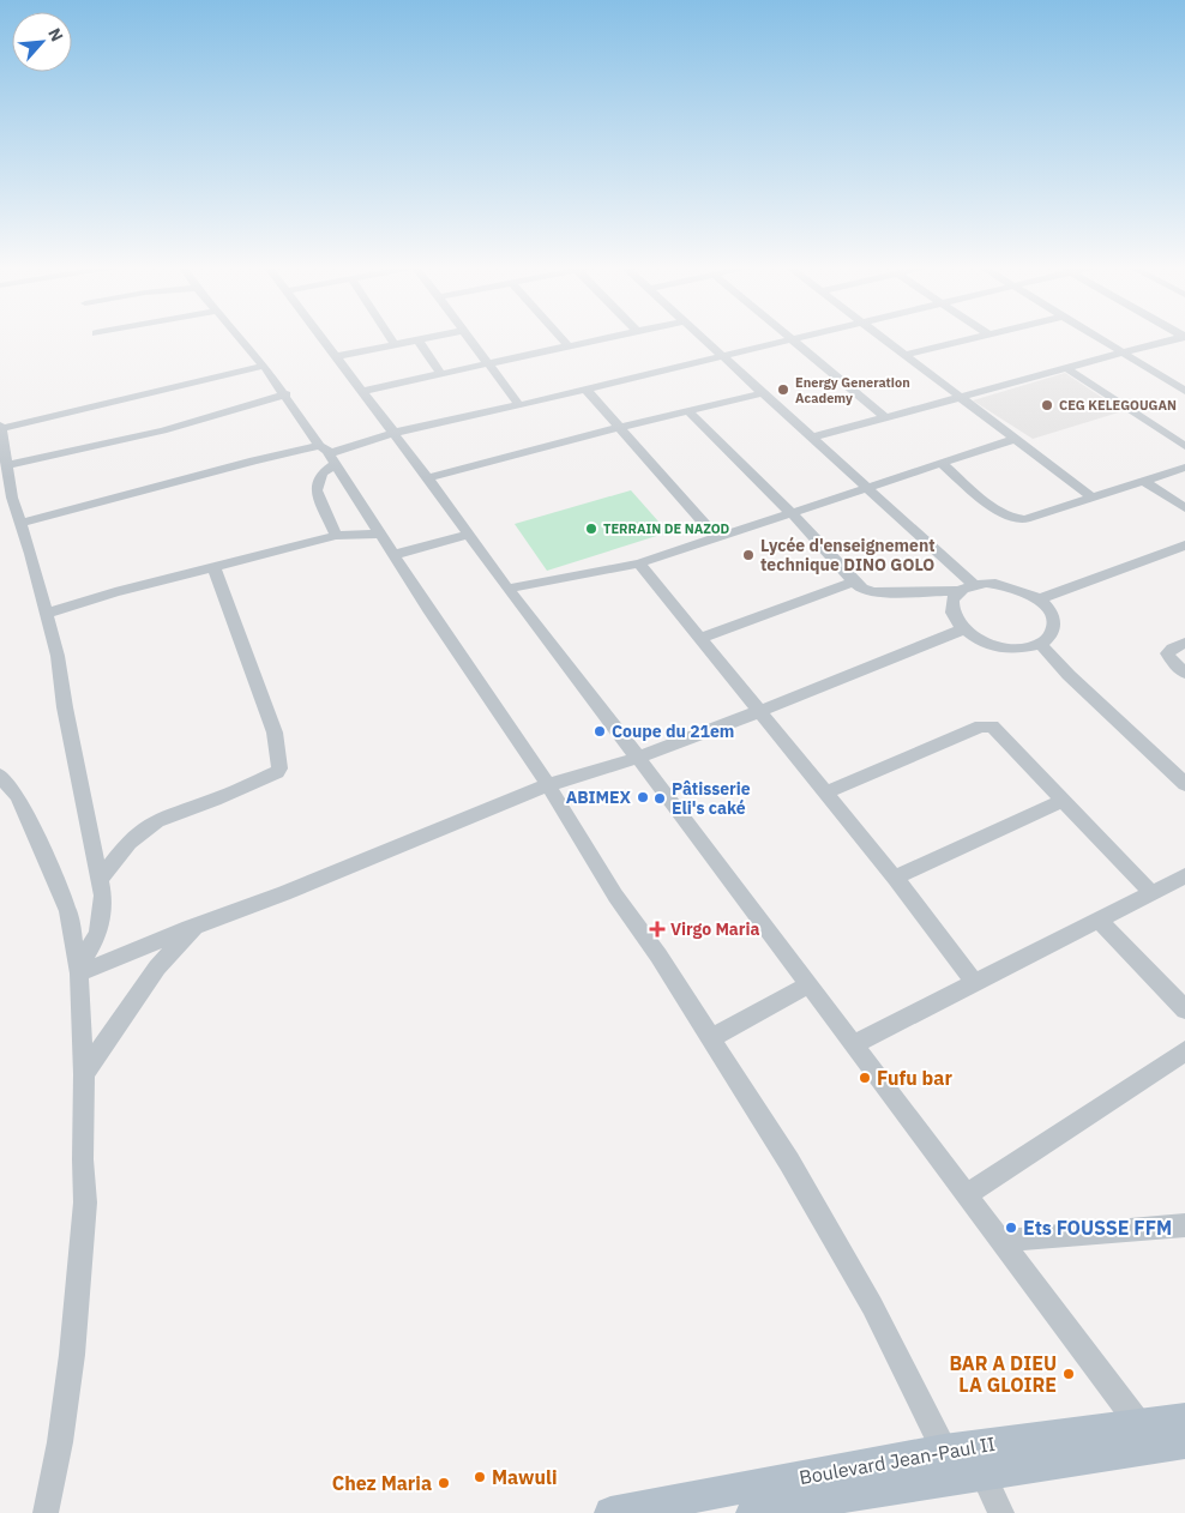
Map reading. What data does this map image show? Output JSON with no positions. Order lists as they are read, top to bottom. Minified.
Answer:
{"streets":{"main road":["Boulevard Jean-Paul II"]},"places":{"other":["Energy Generation Academy","CEG KELEGOUGAN","TERRAIN DE NAZOD","Lycée d'enseignement technique DINO GOLO","Coupe du 21em","ABIMEX","Pâtisserie Eli's caké","Fufu bar","Ets FOUSSE FFM","BAR A DIEU LA GLOIRE","Mawuli","Chez Maria"],"health":["Virgo Maria"]},"north":"top right"}
